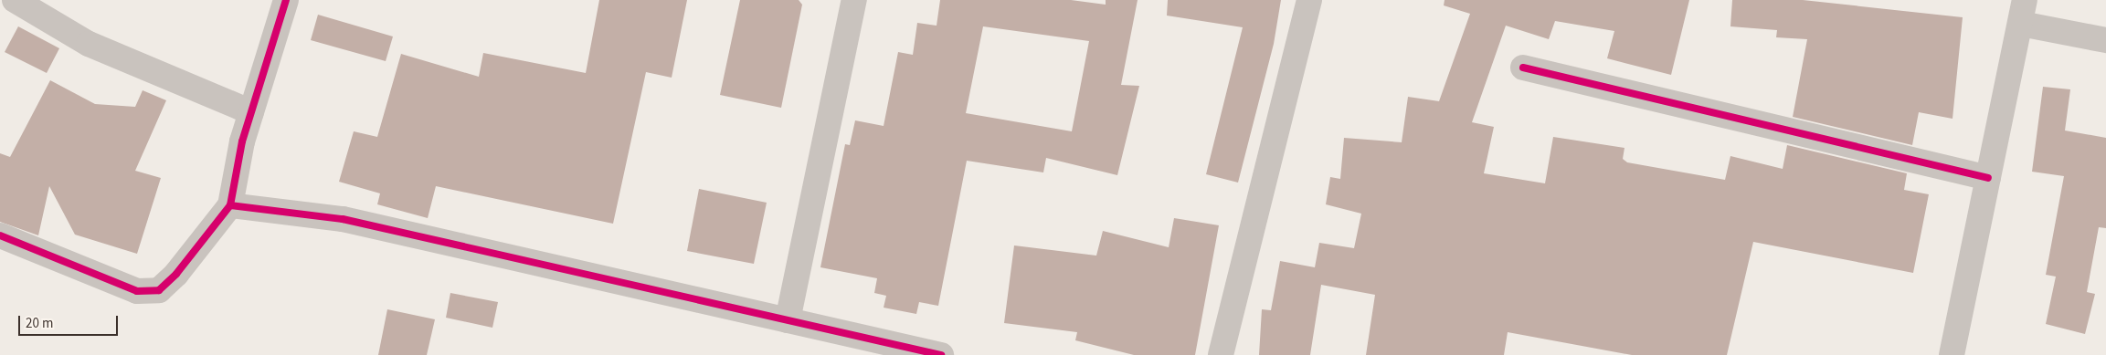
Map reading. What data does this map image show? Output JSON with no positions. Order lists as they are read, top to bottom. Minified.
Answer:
{"scale_bar":"20 m"}
